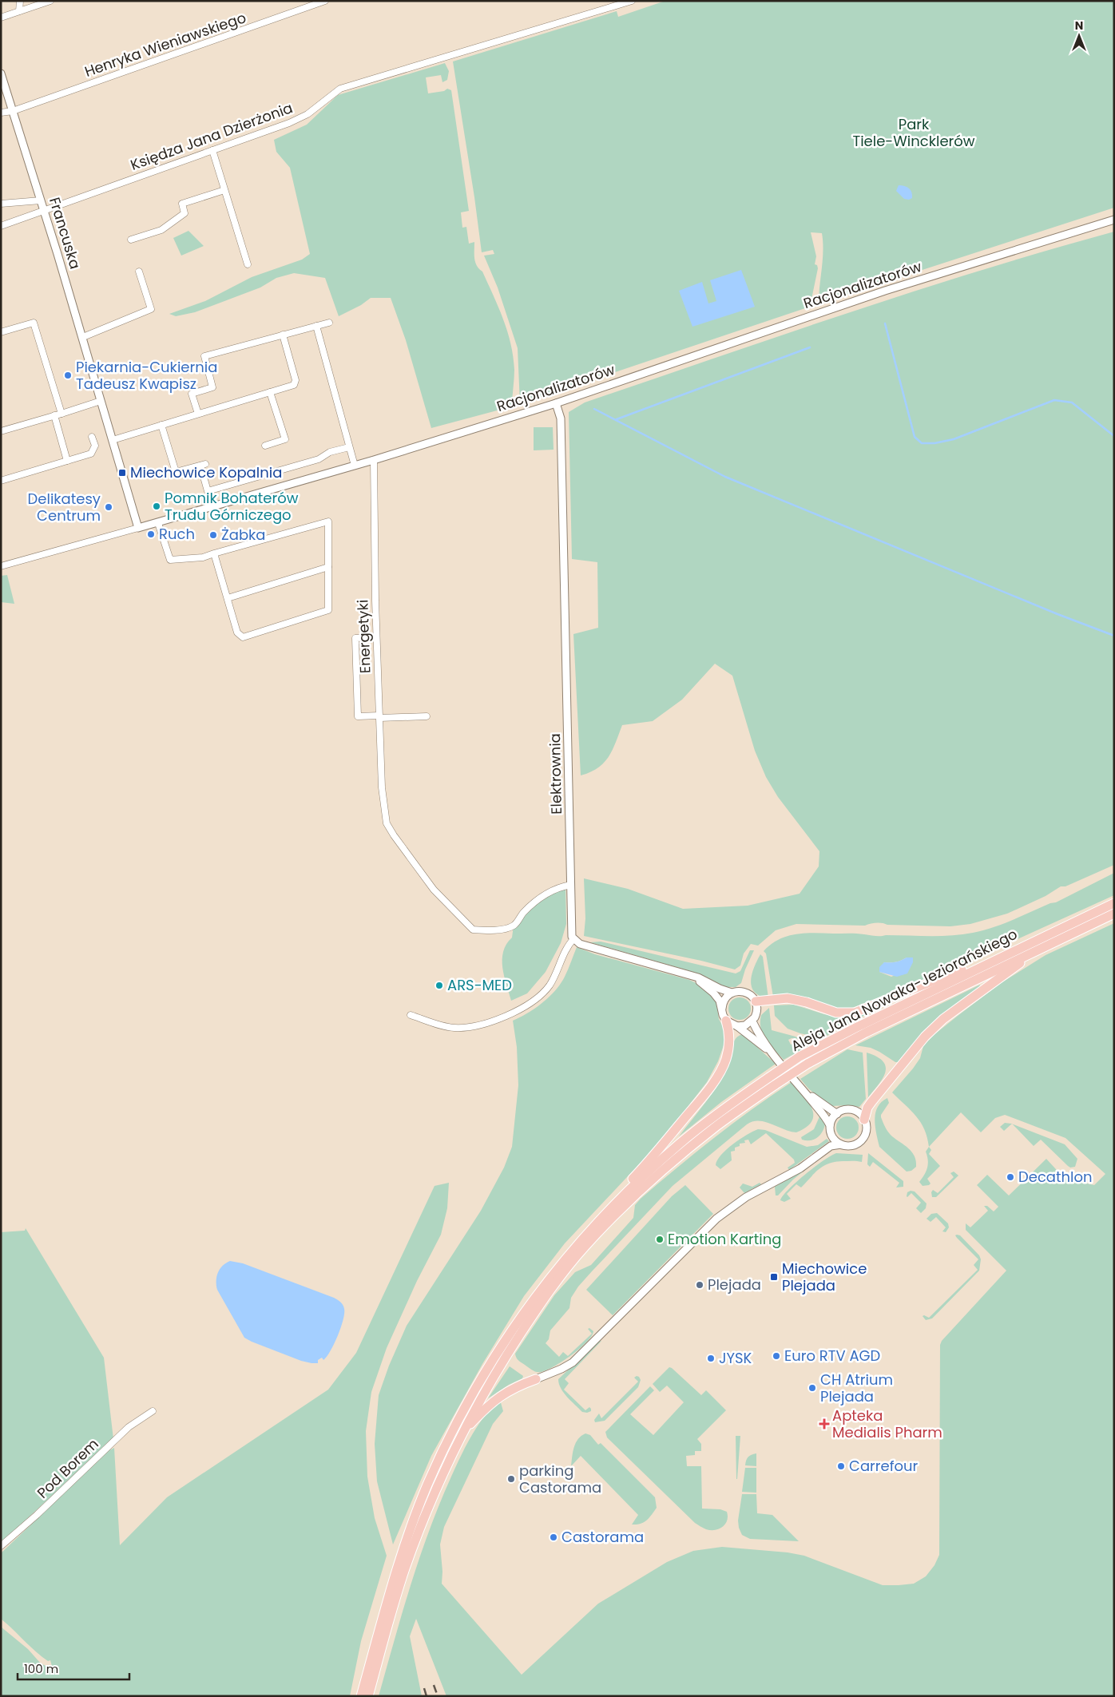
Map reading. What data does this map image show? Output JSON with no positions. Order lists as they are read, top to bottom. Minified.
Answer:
{"streets":{"main road":["Aleja Jana Nowaka-Jeziorańskiego"],"street":["Henryka Wieniawskiego","Księdza Jana Dzierżonia","Francuska","Racjonalizatorów","Energetyki","Elektrownia","Pod Borem"]},"crossings":[["Henryka Wieniawskiego","Francuska"],["Księdza Jana Dzierżonia","Francuska"],["Francuska","Racjonalizatorów"],["Racjonalizatorów","Energetyki"],["Racjonalizatorów","Elektrownia"],["Energetyki","Elektrownia"]],"parks":["Park Tiele-Wincklerów"],"places":{"other":["Piekarnia-Cukiernia Tadeusz Kwapisz","Pomnik Bohaterów Trudu Górniczego","Delikatesy Centrum","Ruch","Żabka","ARS-MED","Decathlon","Emotion Karting","Plejada","Euro RTV AGD","JYSK","CH Atrium Plejada","Carrefour","parking Castorama","Castorama"],"transit":["Miechowice Kopalnia","Miechowice Plejada"],"health":["Apteka Medialis Pharm"]},"scale_bar":"100 m","north":"top"}
